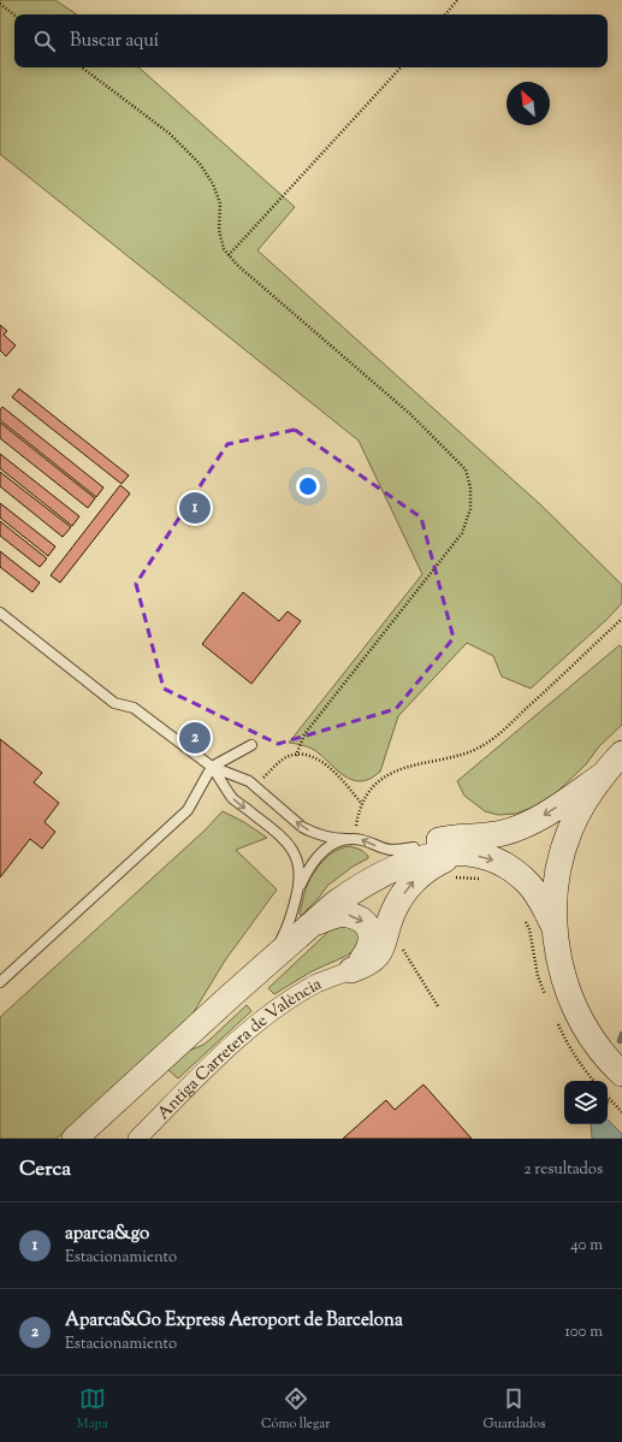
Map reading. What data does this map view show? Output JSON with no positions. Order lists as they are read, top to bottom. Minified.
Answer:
{"streets":{"street":["Antiga Carretera de València"]},"north":"top left","page":{"search":"Buscar aquí","pins":["1","2"],"heading":["Cerca","2 resultados"],"list":[{"mark":"1","name":"aparca&go","note":"Estacionamiento","value":"40 m"},{"mark":"2","name":"Aparca&Go Express Aeroport de Barcelona","note":"Estacionamiento","value":"100 m"}],"nav":["Mapa","Cómo llegar","Guardados"]}}
